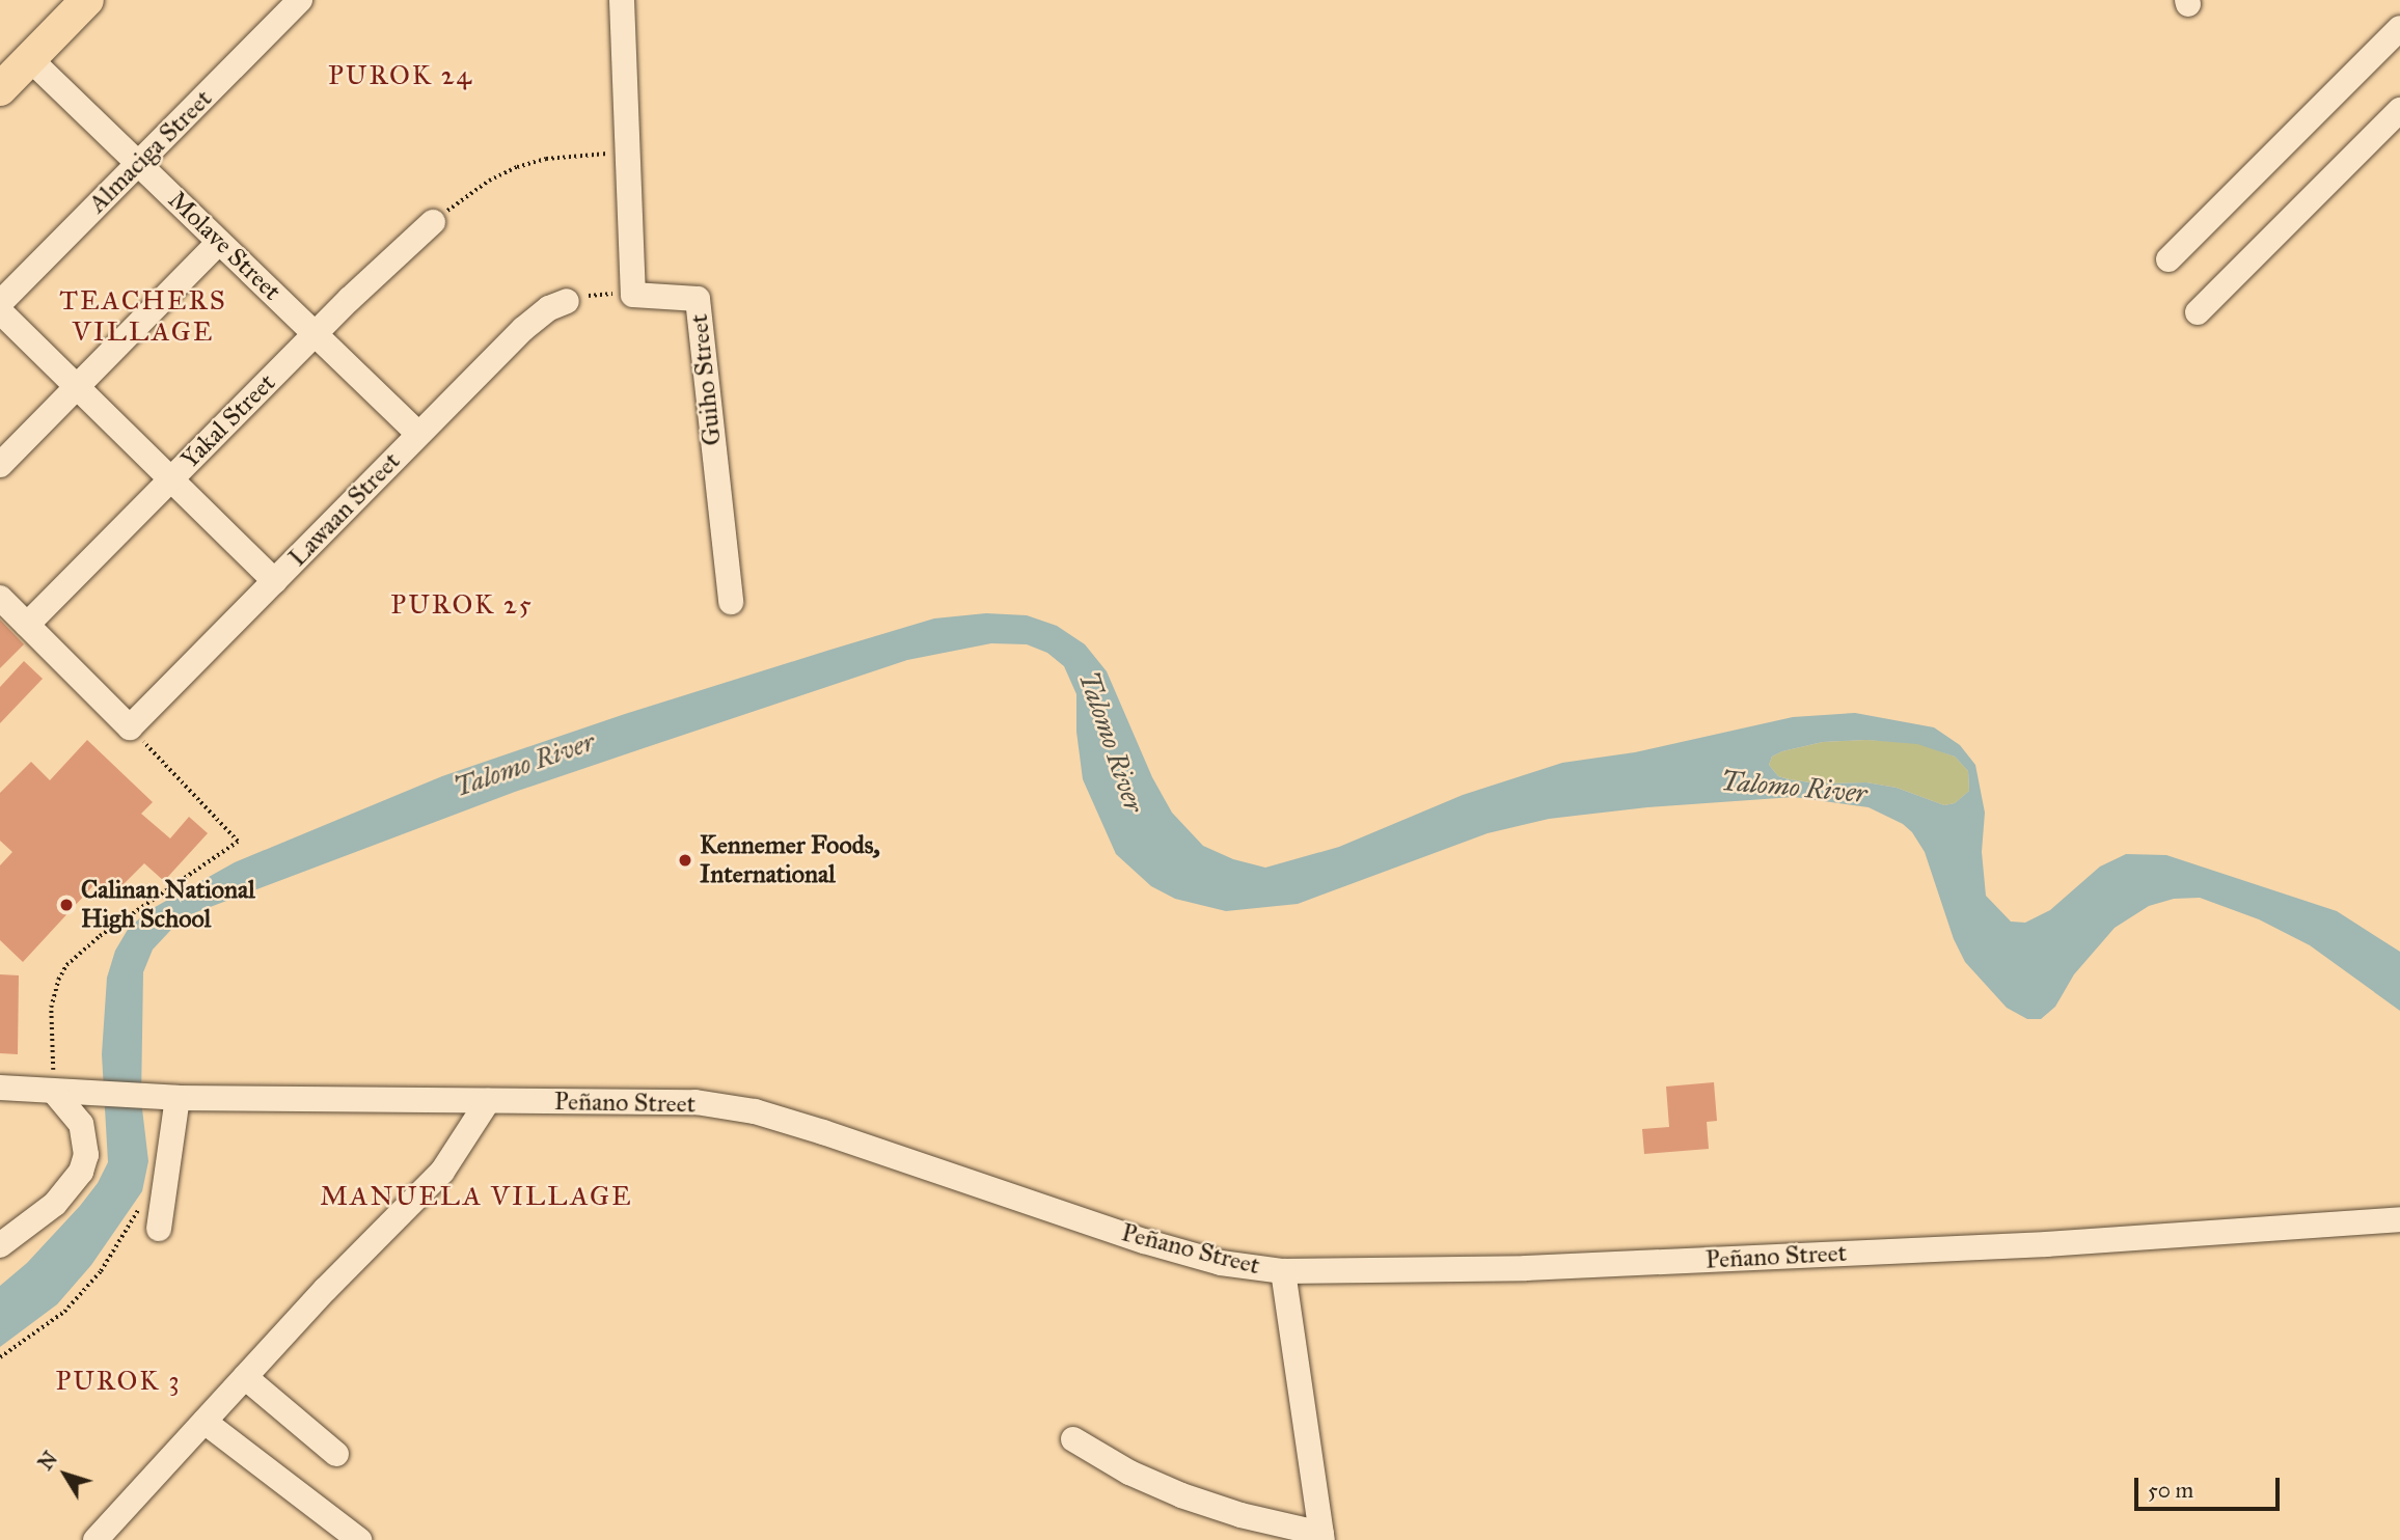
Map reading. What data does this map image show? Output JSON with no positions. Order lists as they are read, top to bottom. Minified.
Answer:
{"streets":{"street":["Almaciga Street","Molave Street","Guiho Street","Yakal Street","Lawaan Street","Peñano Street"]},"crossings":[["Almaciga Street","Molave Street"],["Molave Street","Yakal Street"],["Molave Street","Lawaan Street"]],"districts":["PUROK 24","TEACHERS VILLAGE","PUROK 25","MANUELA VILLAGE","PUROK 3"],"water":["Talomo River"],"places":["Kennemer Foods, International","Calinan National High School"],"scale_bar":"50 m","north":"top left"}
